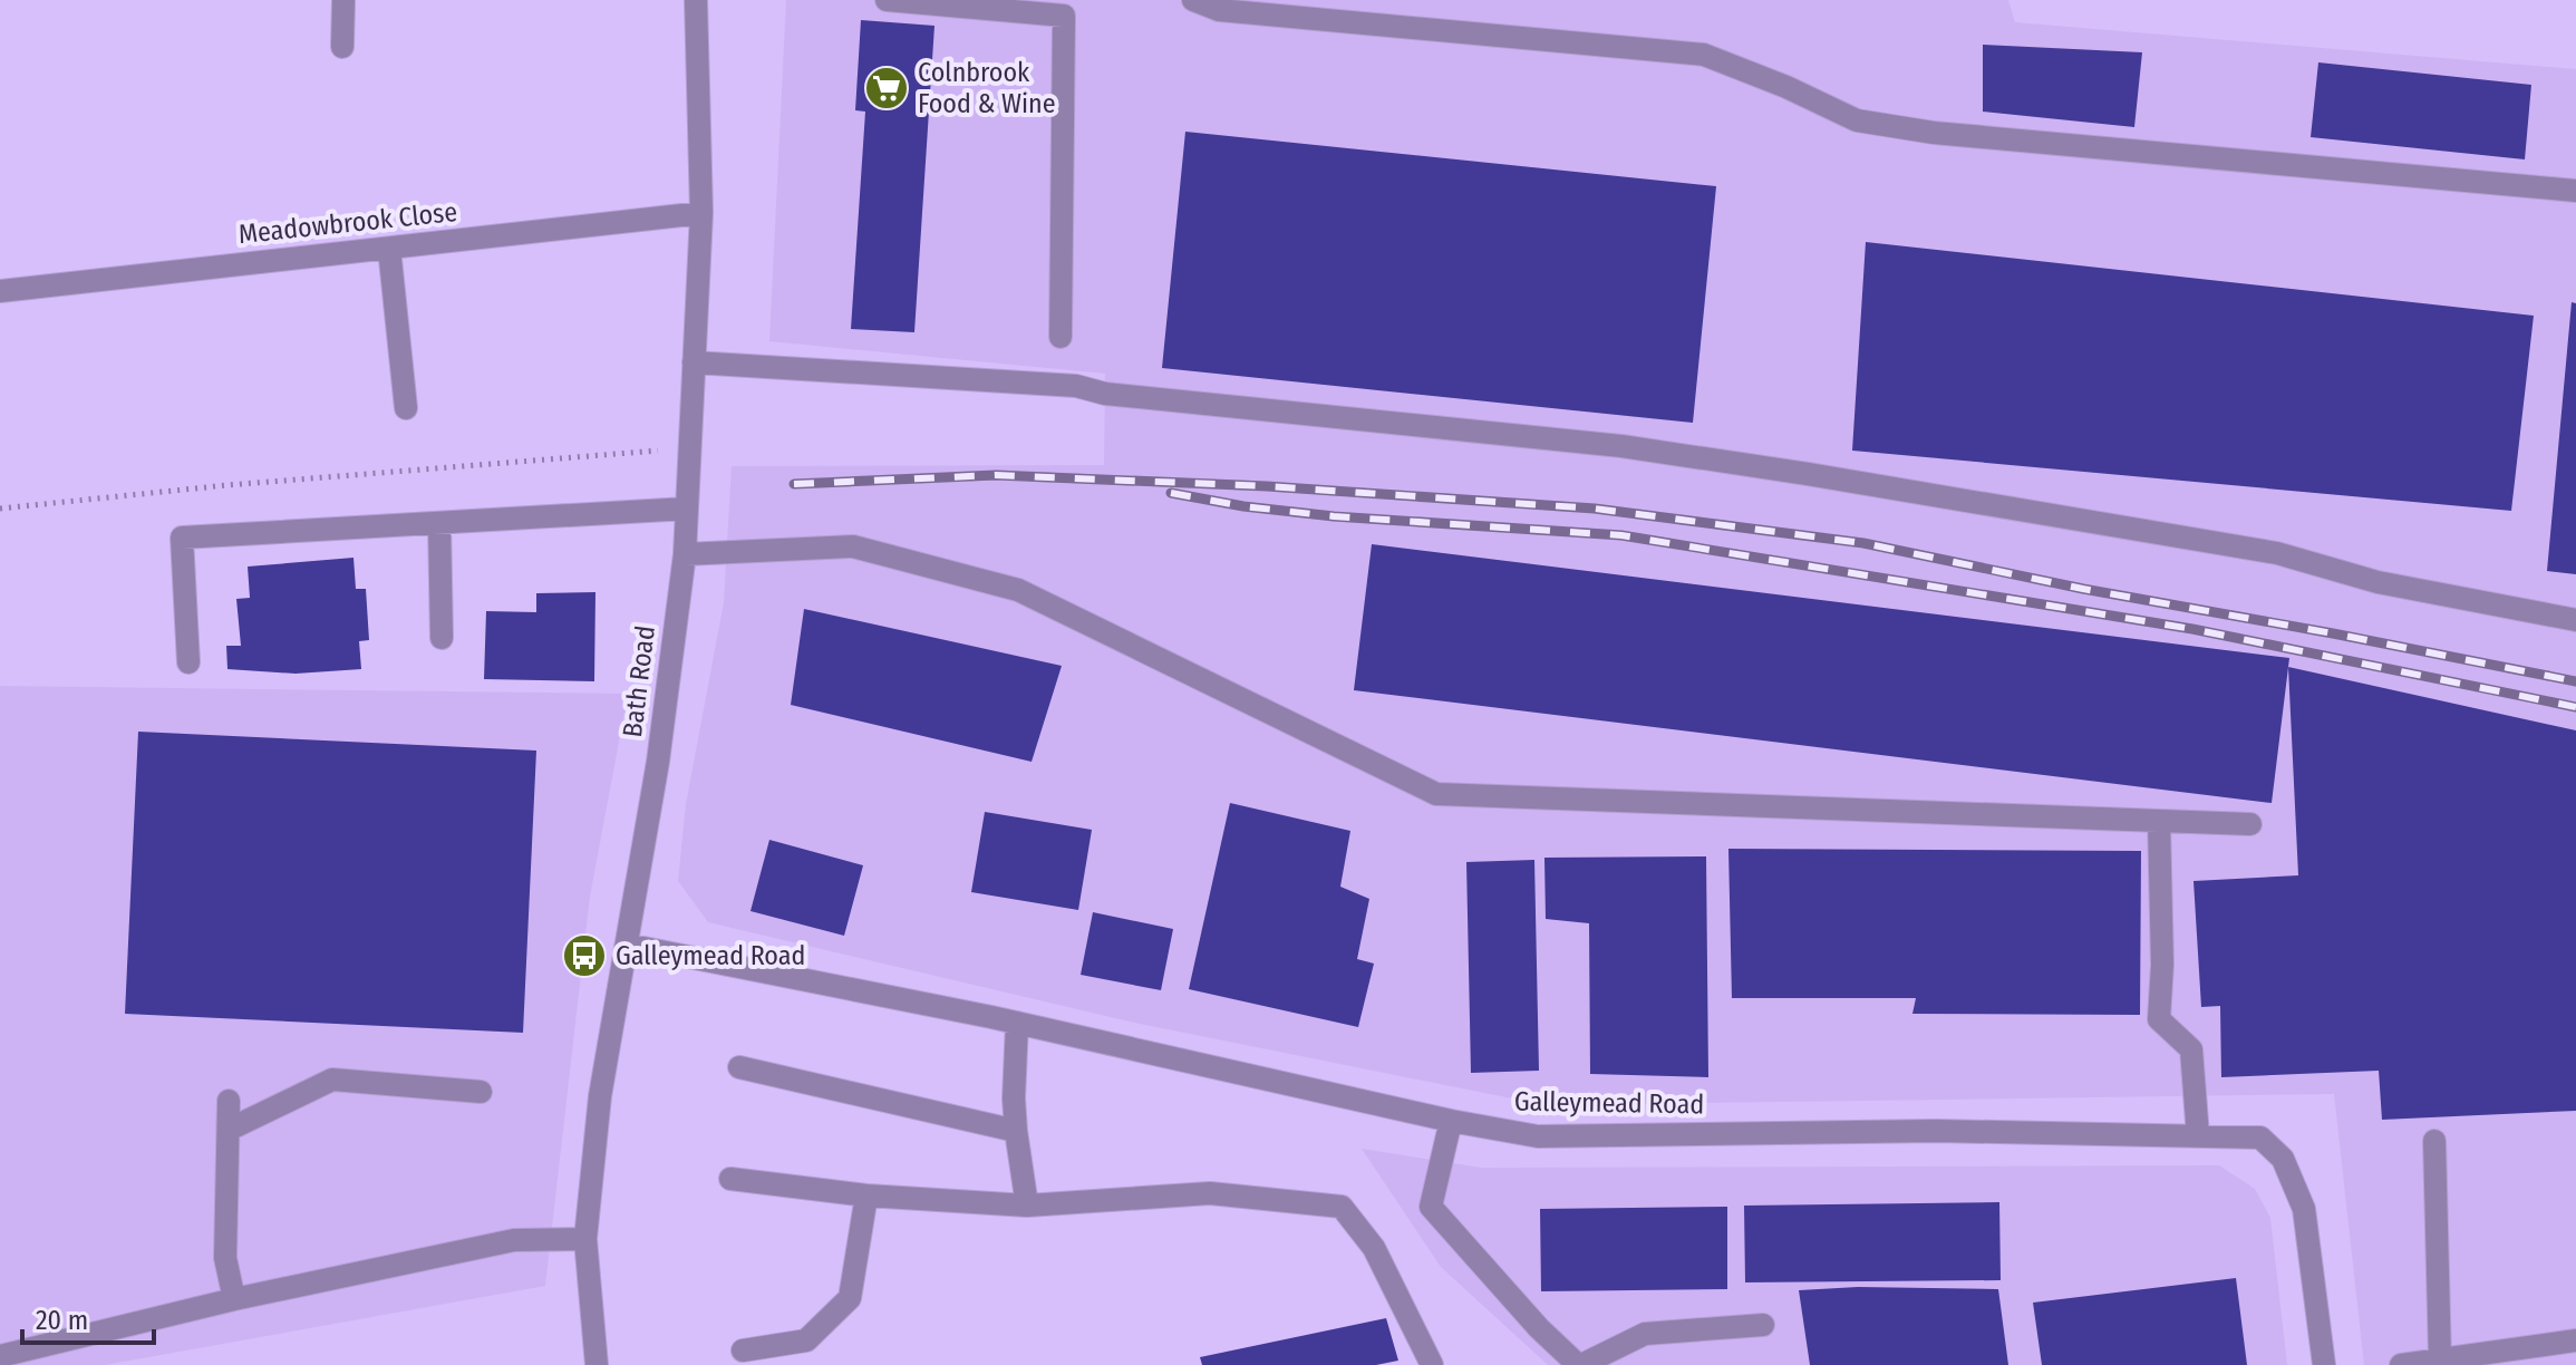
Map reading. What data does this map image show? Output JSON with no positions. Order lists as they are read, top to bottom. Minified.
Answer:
{"streets":{"street":["Meadowbrook Close","Bath Road","Galleymead Road"]},"crossings":[["Meadowbrook Close","Bath Road"],["Bath Road","Galleymead Road"]],"places":{"supermarket":["Colnbrook Food & Wine"],"bus stop":["Galleymead Road"]},"scale_bar":"20 m"}
